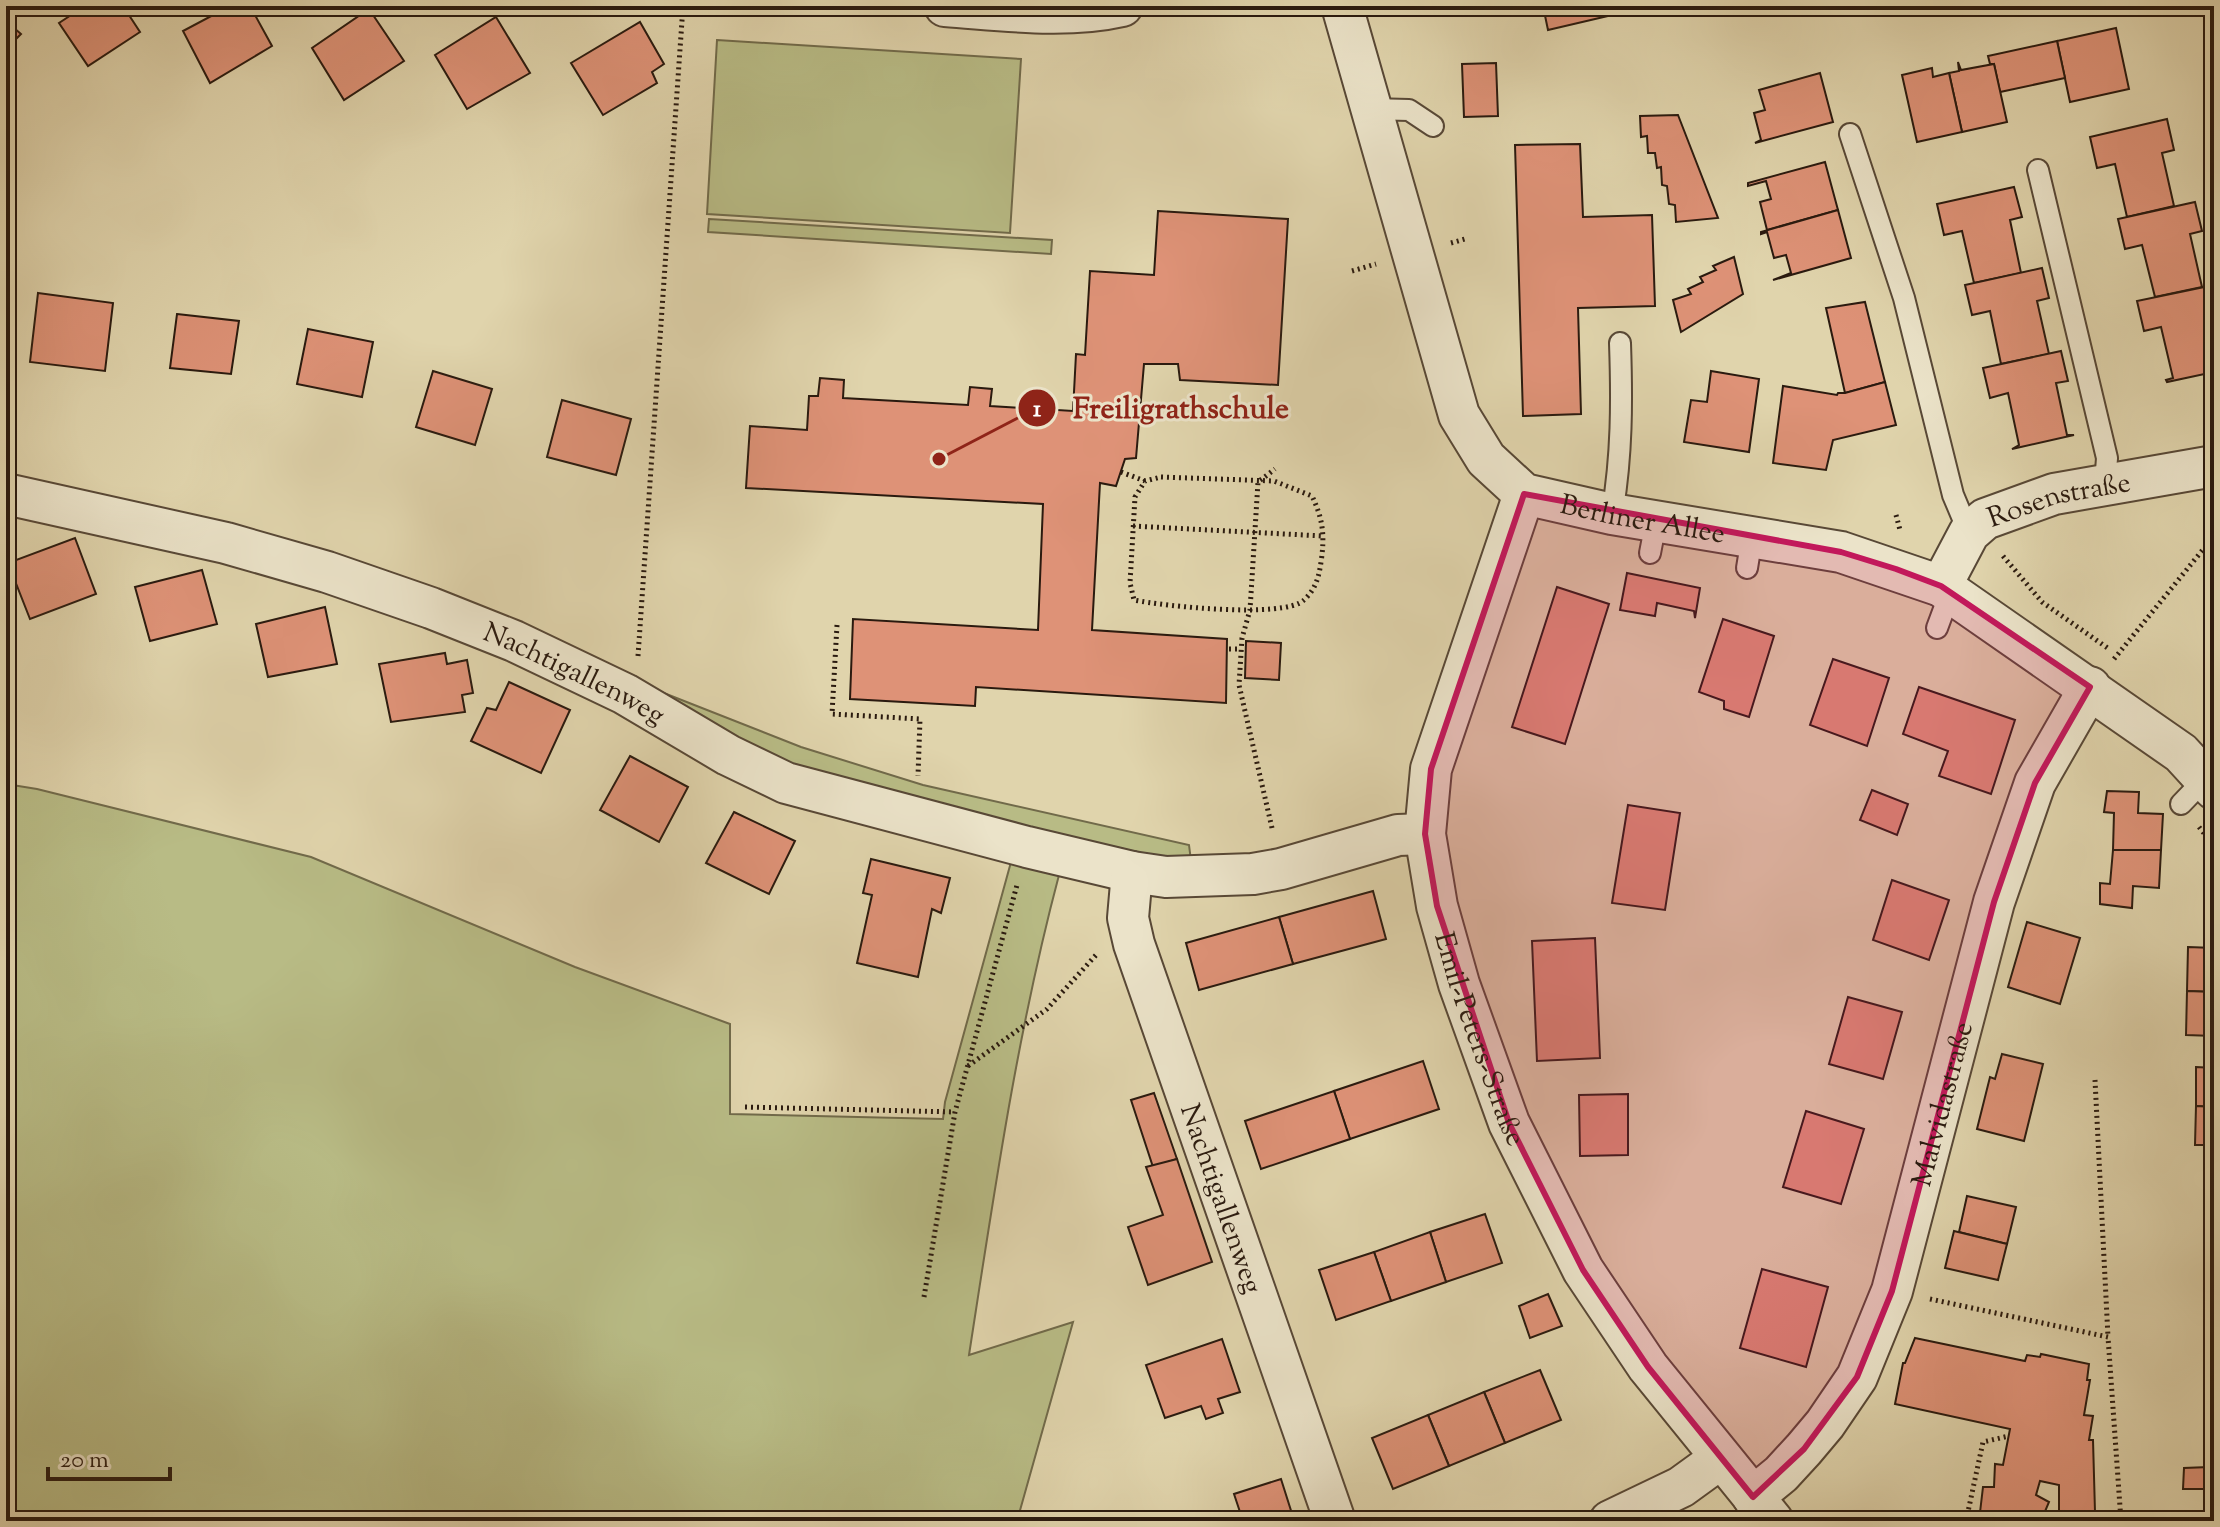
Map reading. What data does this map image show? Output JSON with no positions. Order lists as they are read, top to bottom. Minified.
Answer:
{"streets":{"street":["Rosenstraße","Berliner Allee","Nachtigallenweg","Emil-Peters-Straße","Malvidastraße"]},"crossings":[["Rosenstraße","Berliner Allee"],["Berliner Allee","Emil-Peters-Straße"],["Berliner Allee","Malvidastraße"],["Nachtigallenweg","Emil-Peters-Straße"],["Emil-Peters-Straße","Malvidastraße"]],"places":["Freiligrathschule"],"scale_bar":"20 m"}
